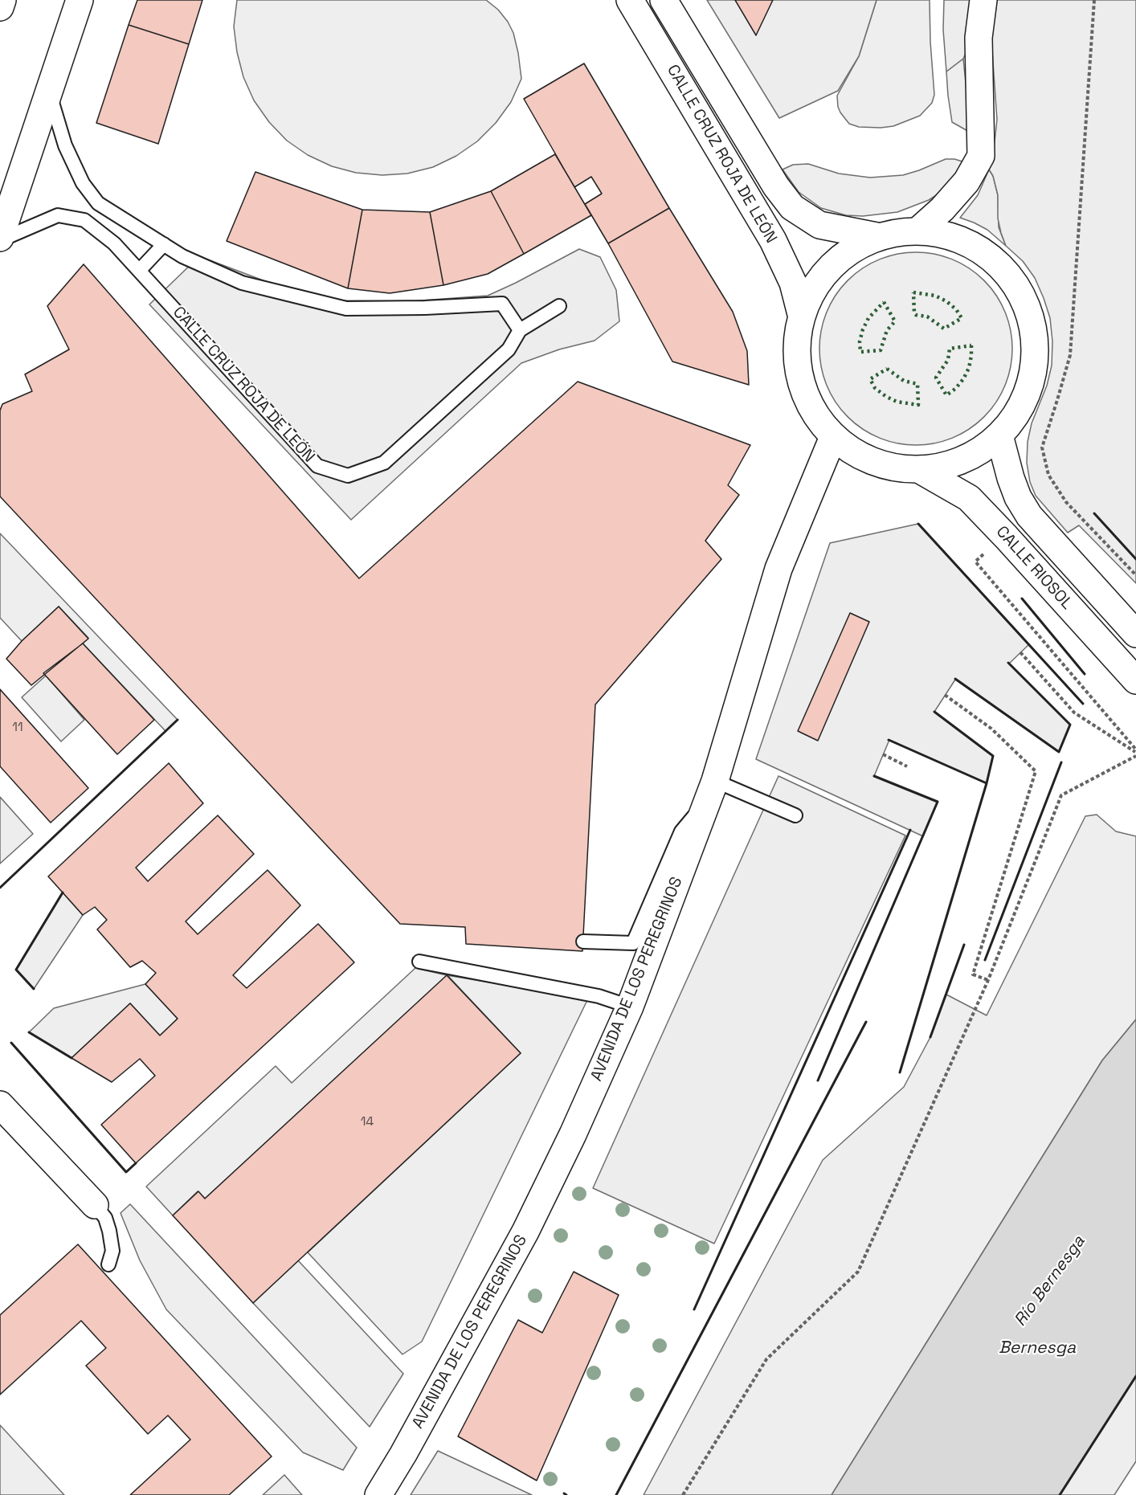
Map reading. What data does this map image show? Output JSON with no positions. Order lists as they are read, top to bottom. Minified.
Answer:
{"streets":{"main road":["CALLE CRUZ ROJA DE LEÓN","CALLE RIOSOL","AVENIDA DE LOS PEREGRINOS"]},"water":["Río Bernesga","Bernesga"],"house_numbers":["11","14"]}
